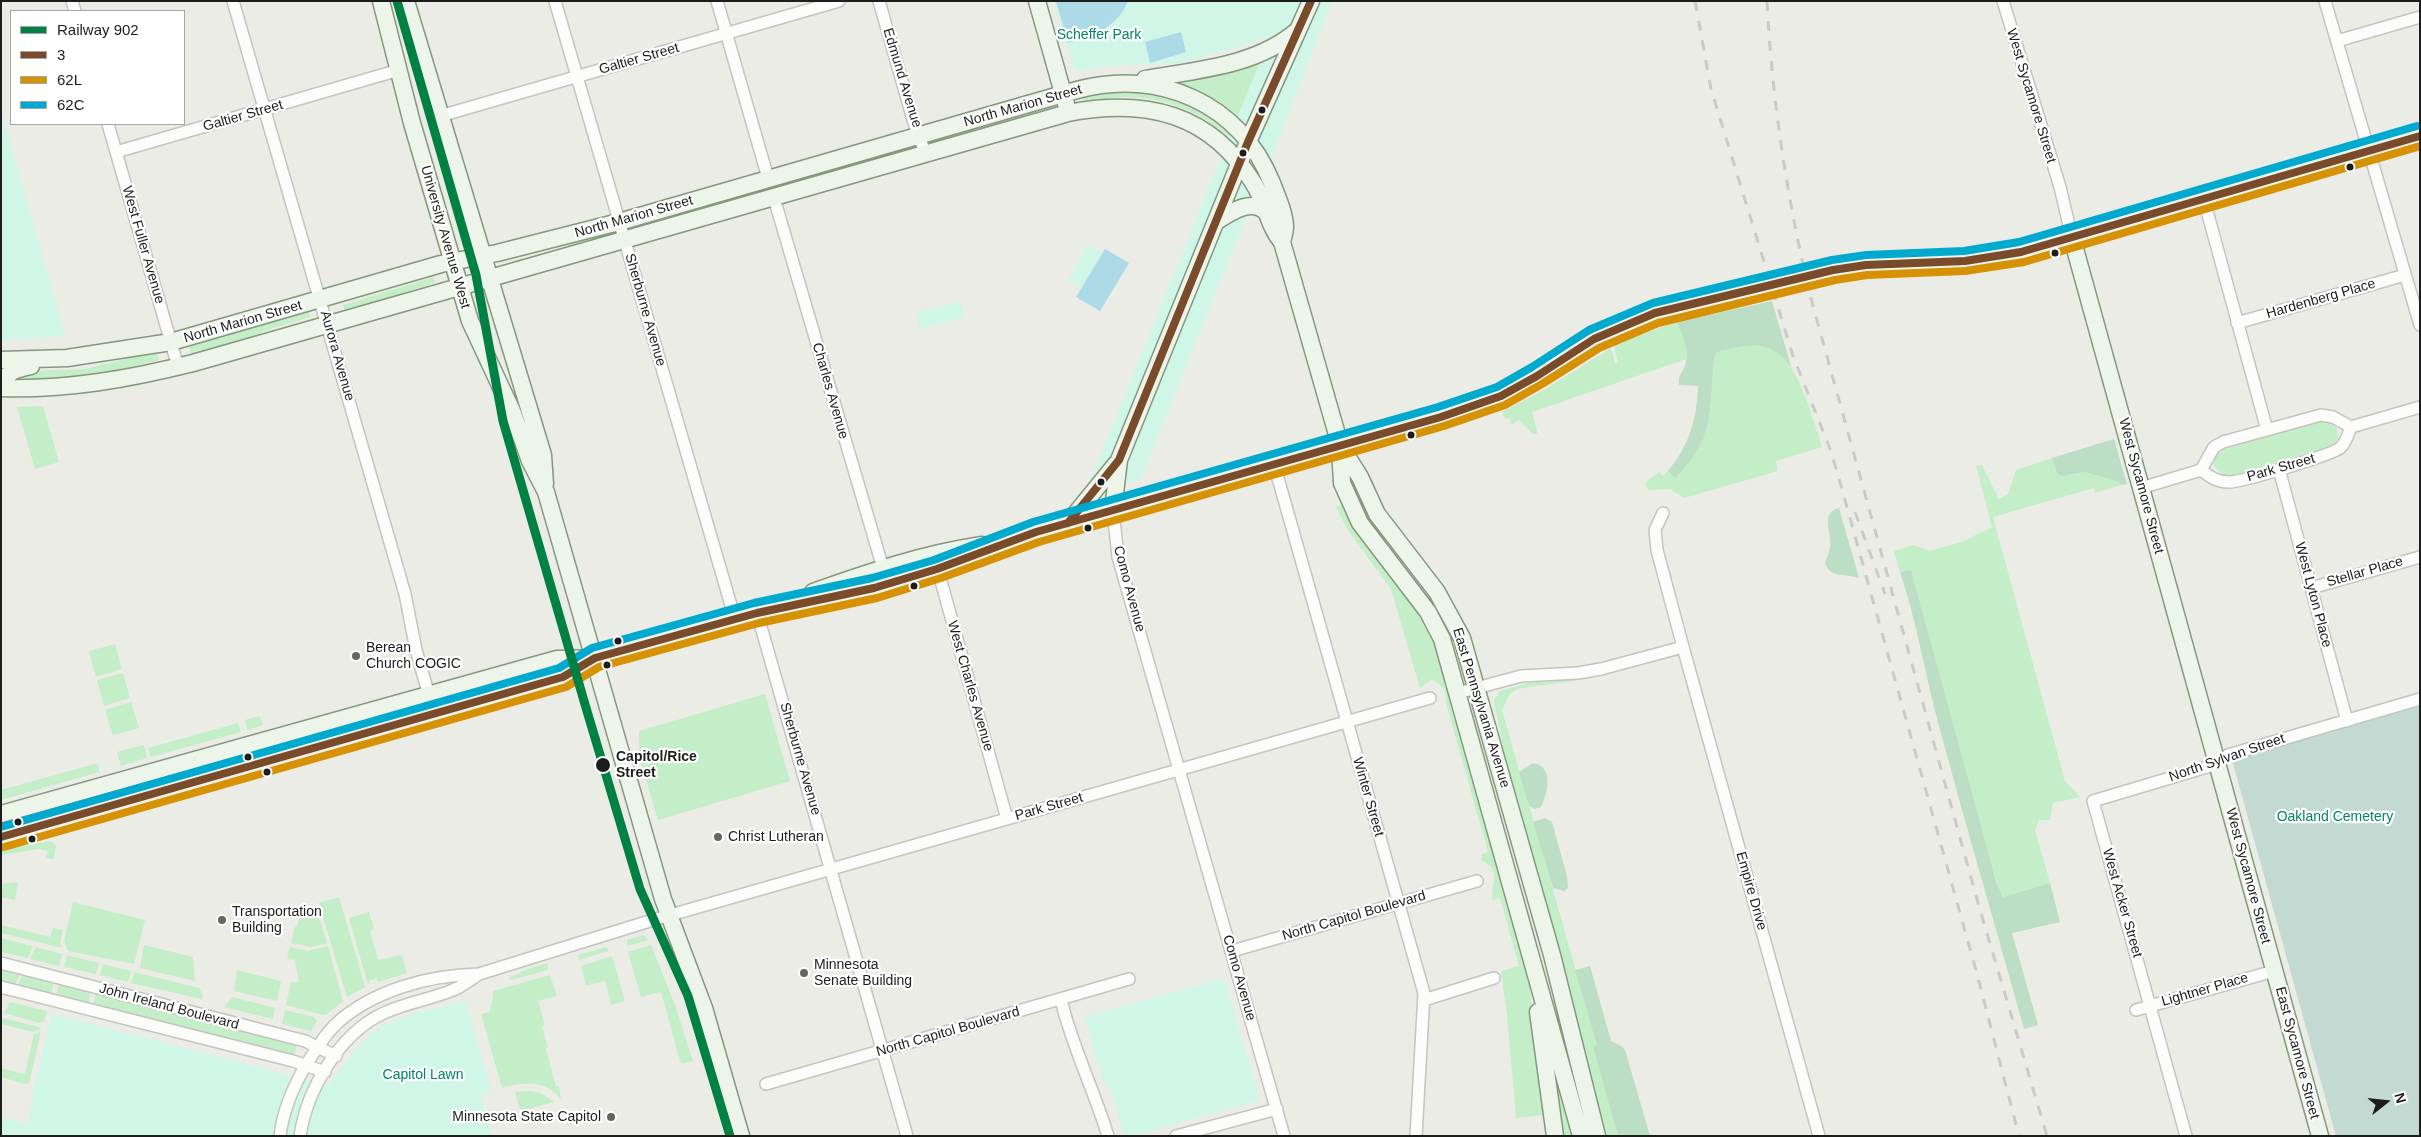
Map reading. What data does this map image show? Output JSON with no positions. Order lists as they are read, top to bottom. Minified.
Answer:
{"streets":{"main road":["West Sycamore Street","North Marion Street","University Avenue West","Como Avenue","East Pennsylvania Avenue","East Sycamore Street"],"street":["Galtier Street","Edmund Avenue","West Fuller Avenue","Hardenberg Place","Sherburne Avenue","Aurora Avenue","Charles Avenue","Park Street","Stellar Place","West Lyton Place","West Charles Avenue","North Sylvan Street","Winter Street","Empire Drive","West Acker Street","North Capitol Boulevard","Lightner Place","John Ireland Boulevard"]},"crossings":[["Galtier Street","University Avenue West"],["Galtier Street","West Fuller Avenue"],["Galtier Street","Sherburne Avenue"],["Galtier Street","Aurora Avenue"],["Edmund Avenue","North Marion Street"],["West Sycamore Street","North Sylvan Street"],["West Sycamore Street","Lightner Place"],["West Sycamore Street","East Sycamore Street"],["North Marion Street","University Avenue West"],["North Marion Street","West Fuller Avenue"],["North Marion Street","Sherburne Avenue"],["North Marion Street","Aurora Avenue"],["North Marion Street","Charles Avenue"],["North Marion Street","Como Avenue"],["University Avenue West","Park Street"],["Sherburne Avenue","Park Street"],["Sherburne Avenue","North Capitol Boulevard"],["Park Street","Como Avenue"],["Park Street","West Lyton Place"],["Park Street","West Charles Avenue"],["Park Street","Winter Street"],["Stellar Place","West Lyton Place"],["Como Avenue","North Capitol Boulevard"],["West Lyton Place","North Sylvan Street"],["North Sylvan Street","West Acker Street"],["Winter Street","North Capitol Boulevard"],["West Acker Street","Lightner Place"],["Lightner Place","East Sycamore Street"]],"parks":["Scheffer Park","Oakland Cemetery","Capitol Lawn"],"places":["Berean Church COGIC","Capitol/Rice Street","Christ Lutheran","Transportation Building","Minnesota Senate Building","Minnesota State Capitol"],"lines":["rail line 902","transit line 3","transit line 62C","transit line 62L"],"legend":["Railway 902","3","62L","62C"],"north":"right"}
